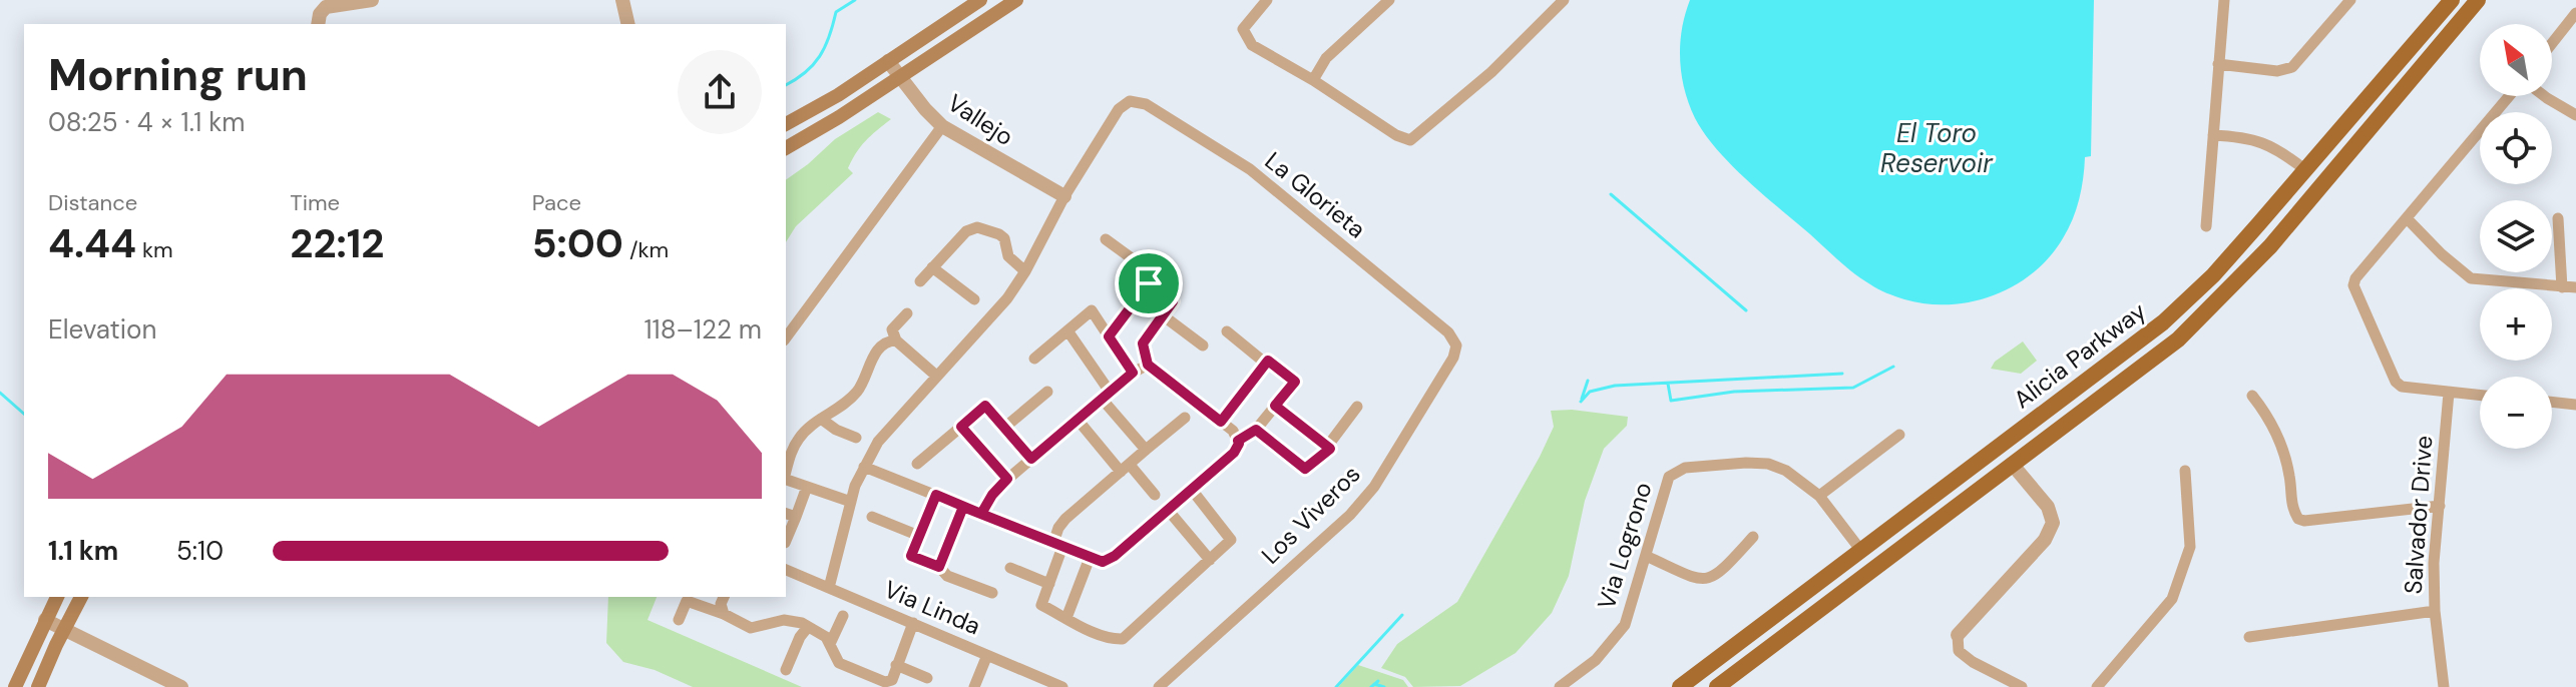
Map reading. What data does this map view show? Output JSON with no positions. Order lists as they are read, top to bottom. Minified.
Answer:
{"streets":{"main road":["Alicia Parkway"],"street":["Vallejo","La Glorieta","Los Viveros","Salvador Drive","Via Logrono","Via Linda"]},"crossings":[["Vallejo","La Glorieta"],["La Glorieta","Los Viveros"],["Alicia Parkway","Via Logrono"]],"water":["El Toro Reservoir"],"north":"top left","page":{"map_buttons":["+","−"],"heading":["Morning run","08:25 · 4 × 1.1 km"],"stats":[["Distance","4.44 km"],["Time","22:12"],["Pace","5:00 /km"]],"chart":["Elevation","118–122 m"],"list":[{"name":"1.1 km","note":"5:10"}]}}
